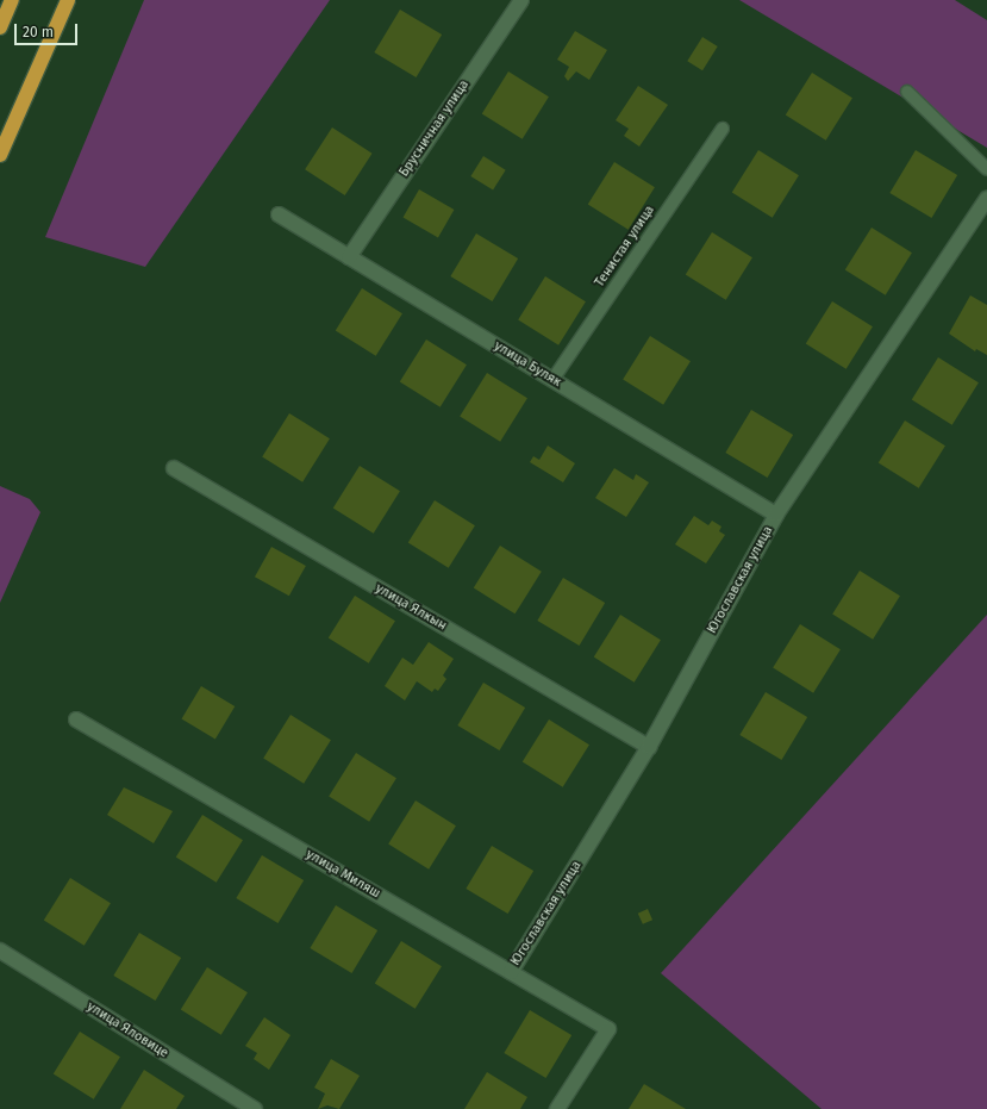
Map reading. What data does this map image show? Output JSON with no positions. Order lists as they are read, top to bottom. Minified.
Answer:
{"streets":{"street":["Брусничная улица","улица Буляк","Югославская улица","улица Ялкын","улица Миляш","улица Яловице"],"lane":["Тенистая улица"]},"crossings":[["Брусничная улица","улица Буляк"],["Тенистая улица","улица Буляк"],["улица Буляк","Югославская улица"],["Югославская улица","улица Ялкын"],["Югославская улица","улица Миляш"]],"scale_bar":"20 m"}
